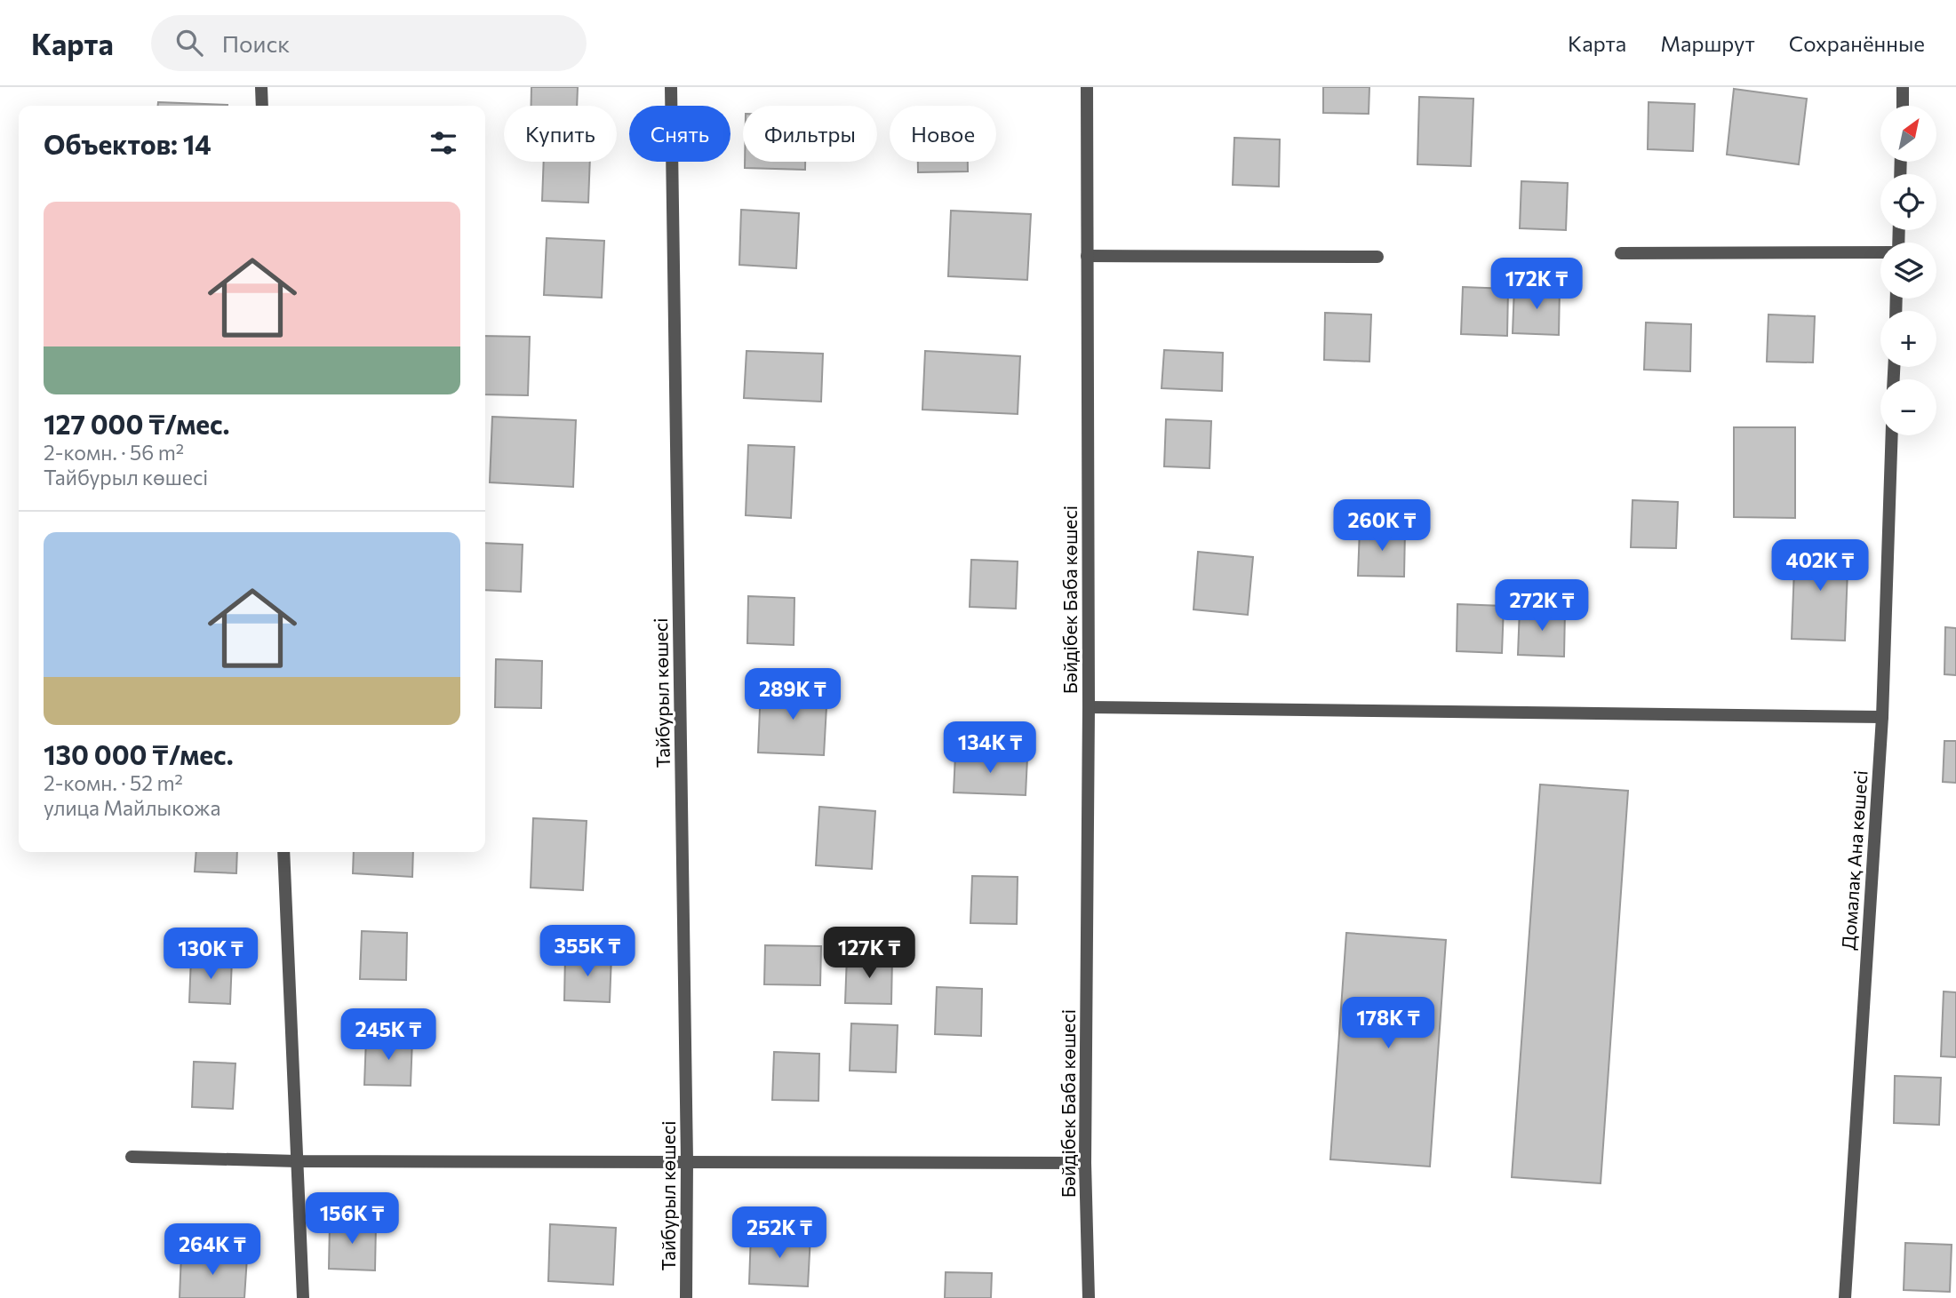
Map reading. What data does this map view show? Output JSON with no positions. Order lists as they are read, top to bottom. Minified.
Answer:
{"streets":{"street":["Бәйдібек Баба көшесі","Тайбурыл көшесі","Домалақ Ана көшесі"]},"north":"top right","page":{"header":"Карта","search":"Поиск","nav":["Карта","Маршрут","Сохранённые"],"map_buttons":["+","−"],"chip":["Купить","Снять","Фильтры","Новое"],"heading":"Объектов: 14","list":[{"name":"127 000 ₸/мес.","note":"2-комн. · 56 m² · Тайбурыл көшесі"},{"name":"130 000 ₸/мес.","note":"2-комн. · 52 m² · улица Майлыкожа"}],"price":["172K ₸","260K ₸","402K ₸","272K ₸","289K ₸","134K ₸","355K ₸","127K ₸","130K ₸","178K ₸","245K ₸","156K ₸","252K ₸","264K ₸"]}}
